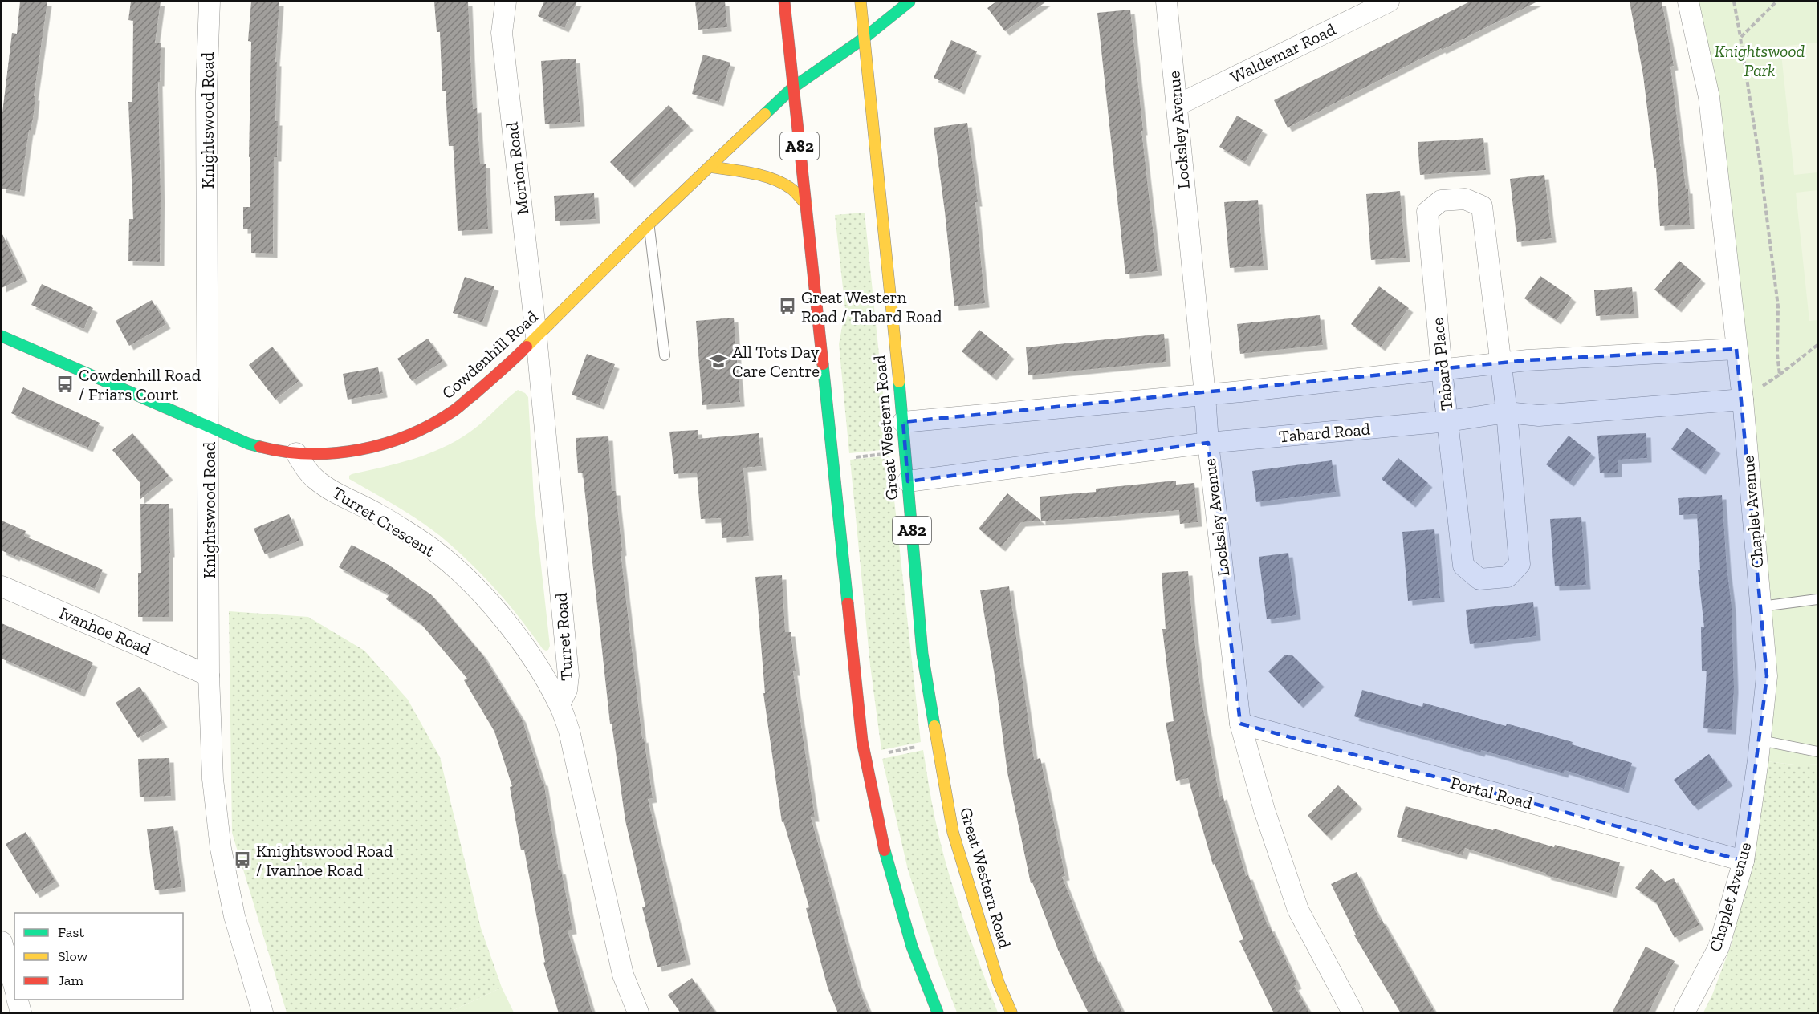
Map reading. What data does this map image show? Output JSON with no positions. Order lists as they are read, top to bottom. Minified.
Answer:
{"streets":{"main road":["A82","Cowdenhill Road","Great Western Road"],"street":["Waldemar Road","Knightswood Road","Locksley Avenue","Morion Road","Tabard Place","Tabard Road","Chaplet Avenue","Turret Crescent","Ivanhoe Road","Turret Road","Portal Road"]},"crossings":[["Waldemar Road","Locksley Avenue"],["Knightswood Road","Cowdenhill Road"],["Knightswood Road","Ivanhoe Road"],["Locksley Avenue","Tabard Road"],["Locksley Avenue","Portal Road"],["A82","Cowdenhill Road"],["Morion Road","Cowdenhill Road"],["Morion Road","Turret Road"],["Cowdenhill Road","Great Western Road"],["Cowdenhill Road","Turret Crescent"],["Cowdenhill Road","Turret Road"],["Tabard Place","Tabard Road"],["Great Western Road","Tabard Road"],["Tabard Road","Chaplet Avenue"],["Chaplet Avenue","Portal Road"],["Turret Crescent","Turret Road"]],"parks":["Knightswood Park"],"places":{"bus stop":["Great Western Road / Tabard Road","Cowdenhill Road / Friars Court","Knightswood Road / Ivanhoe Road"],"school or university":["All Tots Day Care Centre"]},"legend":["Fast","Slow","Jam"]}
